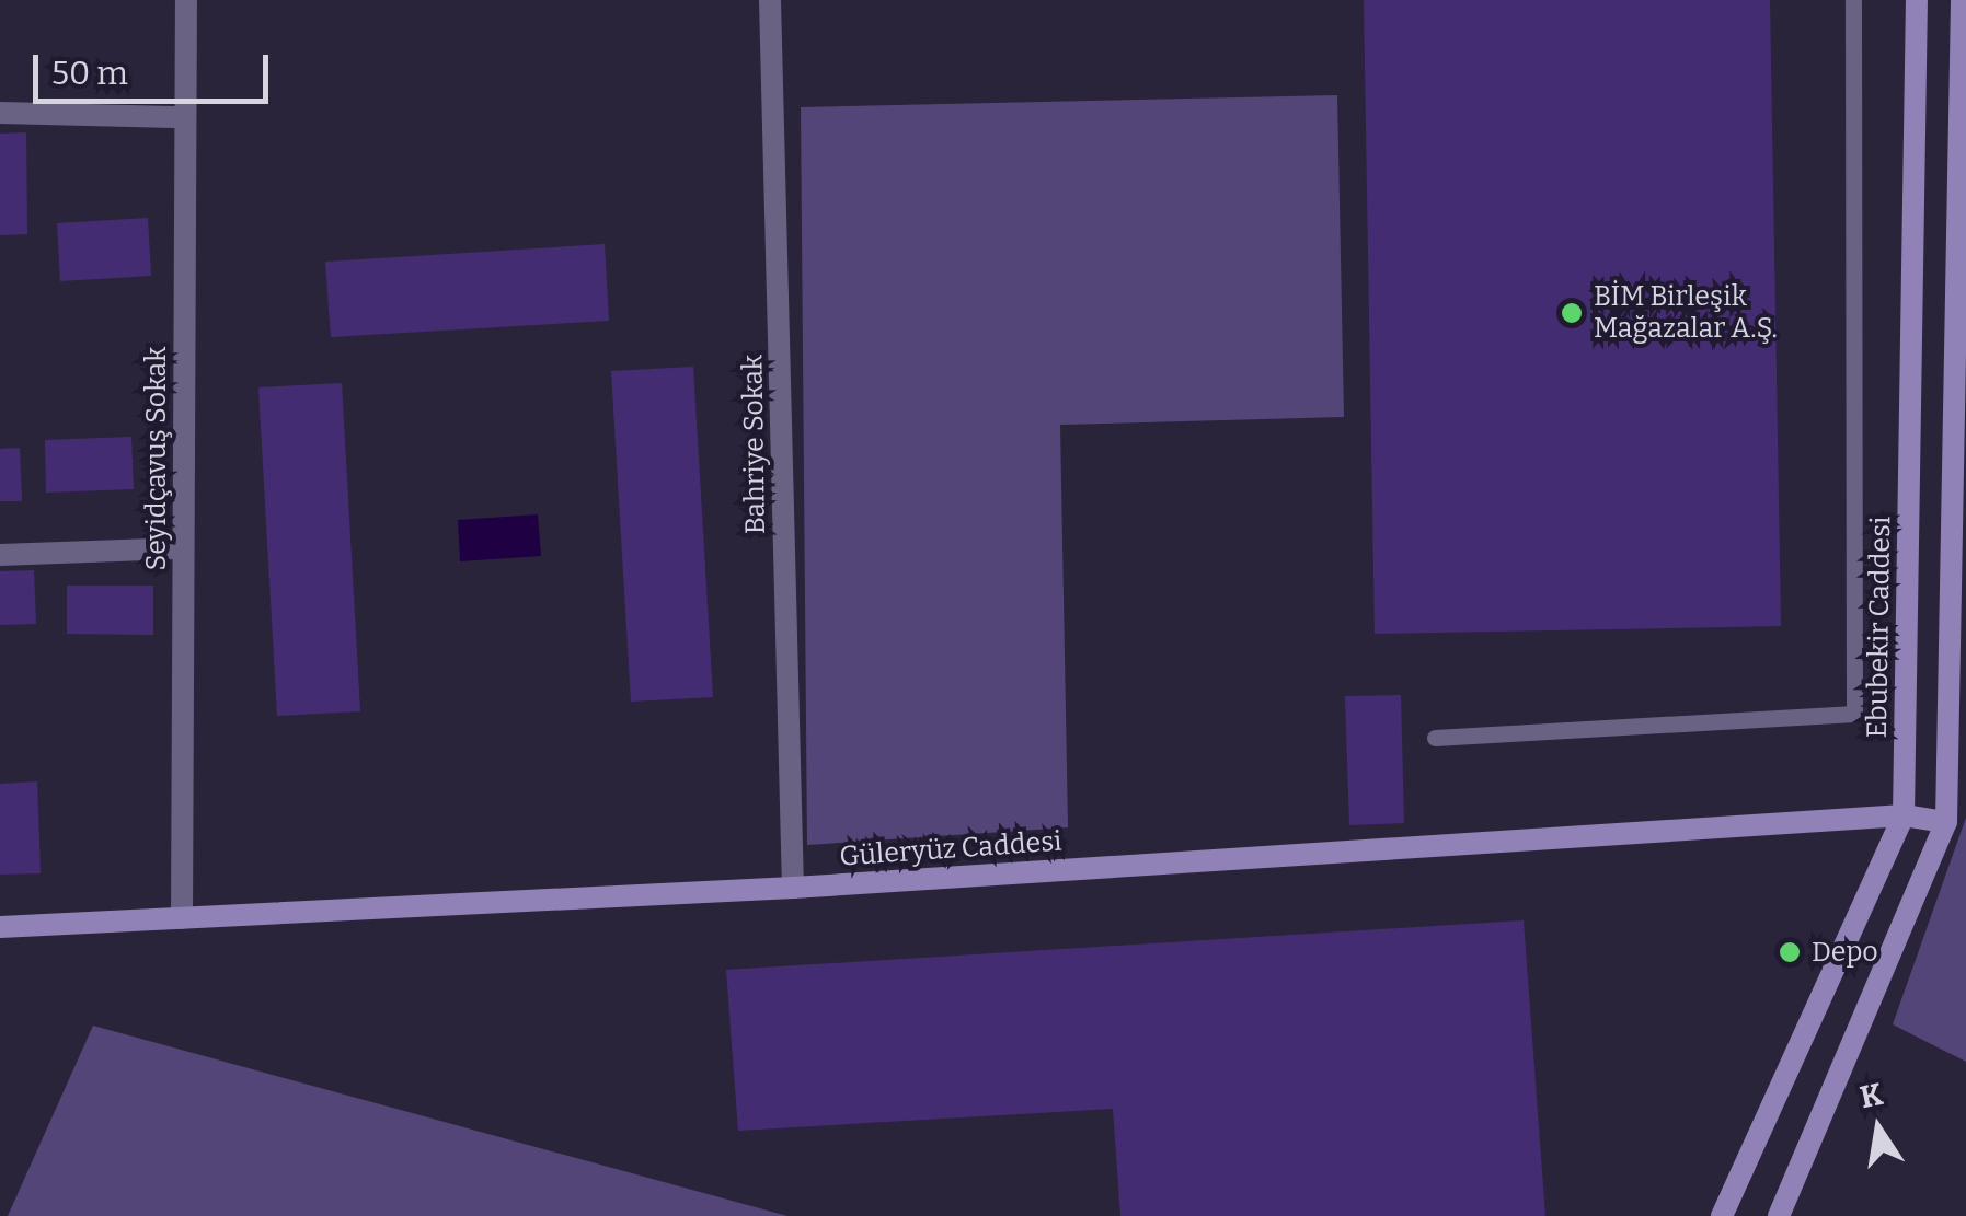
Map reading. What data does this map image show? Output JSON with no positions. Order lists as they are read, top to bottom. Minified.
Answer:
{"streets":{"main road":["Ebubekir Caddesi","Güleryüz Caddesi"],"street":["Bahriye Sokak","Seyidçavuş Sokak"]},"crossings":[["Bahriye Sokak","Güleryüz Caddesi"],["Seyidçavuş Sokak","Güleryüz Caddesi"],["Ebubekir Caddesi","Güleryüz Caddesi"]],"places":["BİM Birleşik Mağazalar A.Ş.","Depo"],"scale_bar":"50 m","north":"top"}
